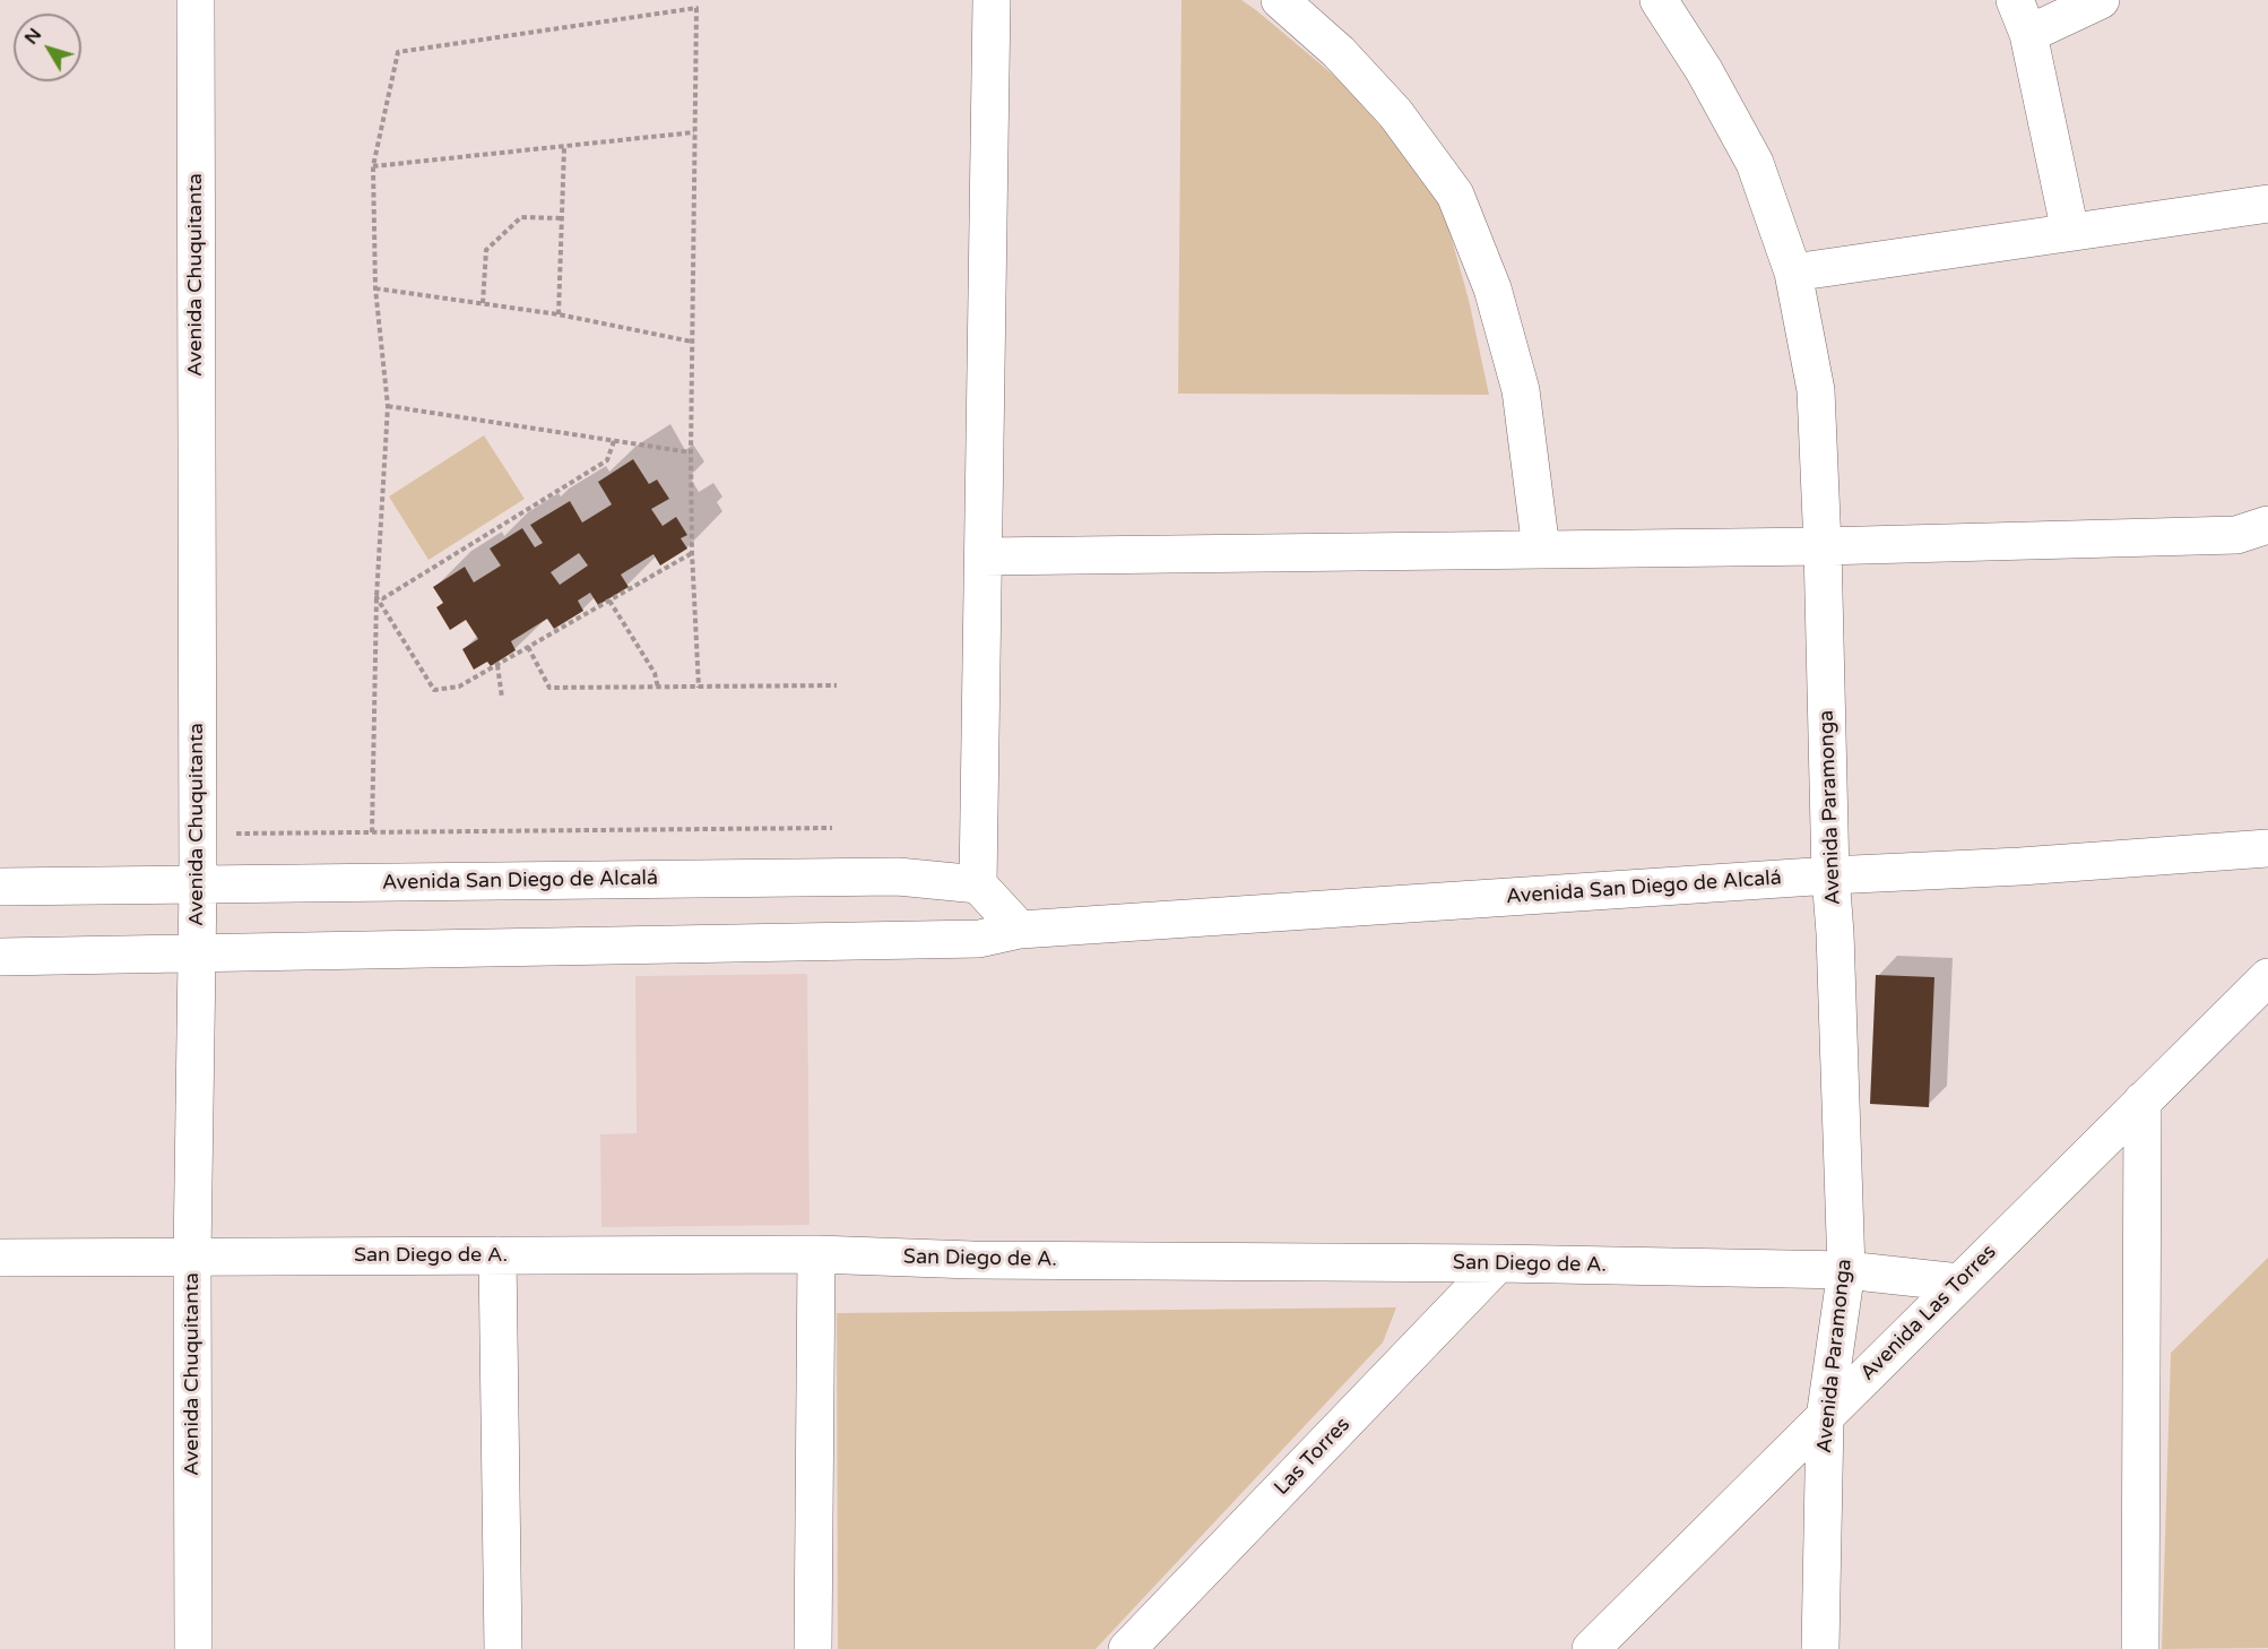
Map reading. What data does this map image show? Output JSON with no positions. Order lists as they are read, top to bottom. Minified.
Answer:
{"streets":{"street":["Avenida Chuquitanta","Avenida Paramonga","Avenida San Diego de Alcalá","San Diego de A.","Avenida Las Torres","Las Torres"]},"crossings":[["Avenida Chuquitanta","Avenida San Diego de Alcalá"],["Avenida Chuquitanta","San Diego de A."],["Avenida Paramonga","Avenida San Diego de Alcalá"],["Avenida Paramonga","San Diego de A."],["Avenida Paramonga","Avenida Las Torres"],["San Diego de A.","Avenida Las Torres"],["San Diego de A.","Las Torres"]],"north":"top left"}
